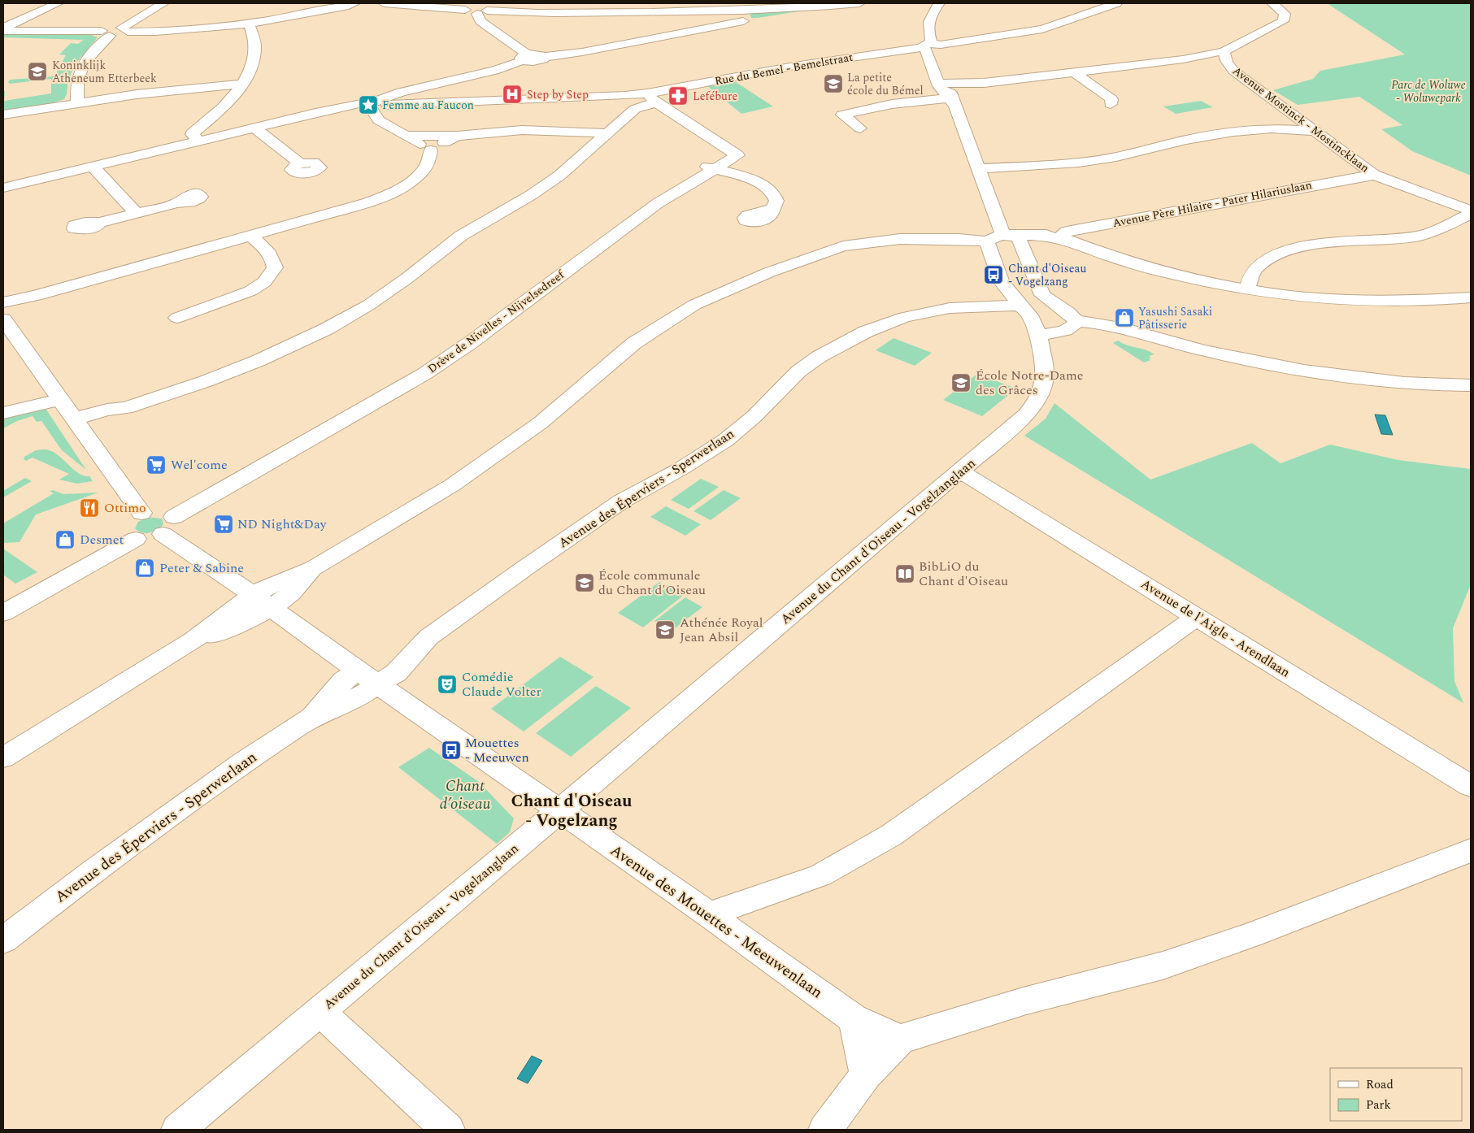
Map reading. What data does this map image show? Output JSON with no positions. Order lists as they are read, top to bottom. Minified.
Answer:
{"streets":{"street":["Rue du Bemel - Bemelstraat","Avenue Mostinck - Mostincklaan","Avenue Père Hilaire - Pater Hilariuslaan","Drève de Nivelles - Nijvelsedreef","Avenue des Éperviers - Sperwerlaan","Avenue du Chant d'Oiseau - Vogelzanglaan","Avenue de l'Aigle - Arendlaan","Avenue des Mouettes - Meeuwenlaan"]},"crossings":[["Rue du Bemel - Bemelstraat","Drève de Nivelles - Nijvelsedreef"],["Avenue Mostinck - Mostincklaan","Avenue Père Hilaire - Pater Hilariuslaan"],["Drève de Nivelles - Nijvelsedreef","Avenue des Mouettes - Meeuwenlaan"],["Avenue des Éperviers - Sperwerlaan","Avenue du Chant d'Oiseau - Vogelzanglaan"],["Avenue des Éperviers - Sperwerlaan","Avenue des Mouettes - Meeuwenlaan"],["Avenue du Chant d'Oiseau - Vogelzanglaan","Avenue de l'Aigle - Arendlaan"],["Avenue du Chant d'Oiseau - Vogelzanglaan","Avenue des Mouettes - Meeuwenlaan"]],"districts":["Chant d'Oiseau - Vogelzang"],"parks":["Parc de Woluwe - Woluwepark","Chant d’oiseau"],"places":{"school or university":["Koninklijk Atheneum Etterbeek","La petite école du Bémel","École Notre-Dame des Grâces","École communale du Chant d'Oiseau","Athénée Royal Jean Absil"],"hospital":["Step by Step"],"pharmacy":["Lefébure"],"place":["Femme au Faucon"],"bus stop":["Chant d'Oiseau - Vogelzang","Mouettes - Meeuwen"],"shop":["Yasushi Sasaki Pâtisserie","Desmet","Peter & Sabine"],"supermarket":["Wel'come","ND Night&Day"],"restaurant":["Ottimo"],"library":["BibLiO du Chant d'Oiseau"],"theatre":["Comédie Claude Volter"]},"legend":["Road","Park"]}
